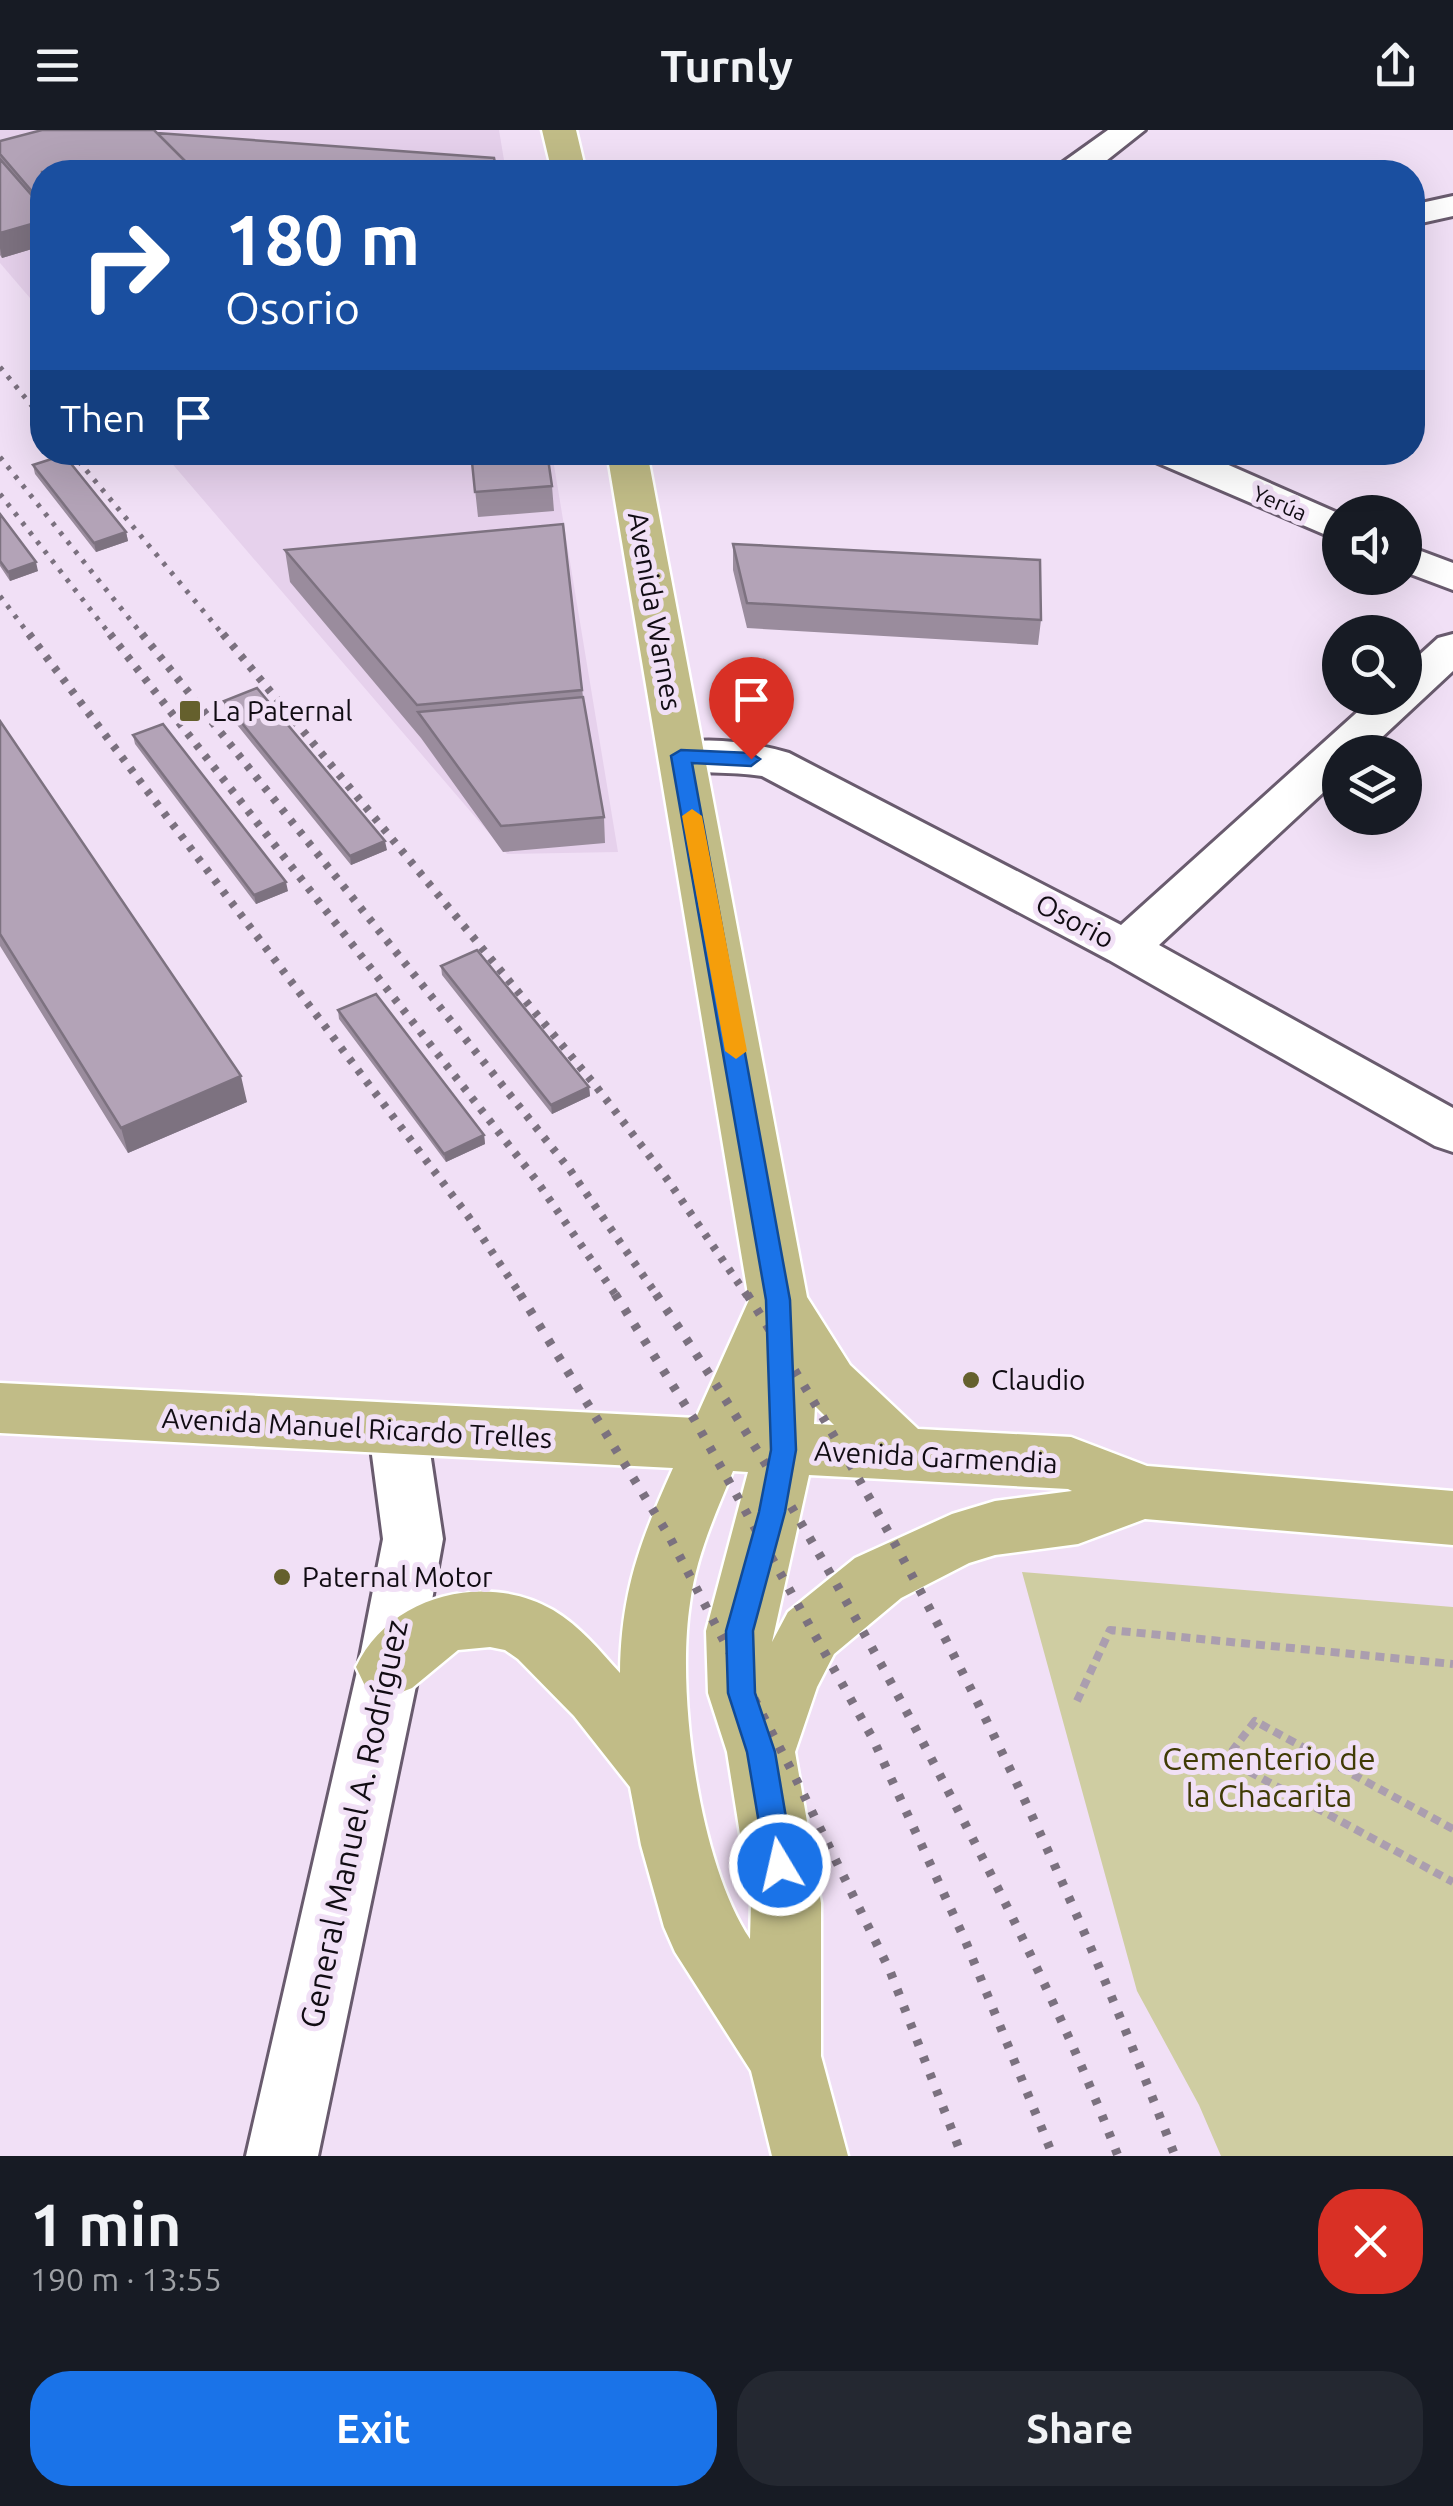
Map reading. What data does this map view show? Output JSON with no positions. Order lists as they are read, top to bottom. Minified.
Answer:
{"streets":{"main road":["Avenida Warnes","Avenida Manuel Ricardo Trelles","Avenida Garmendia"],"street":["Yerúa","Osorio","General Manuel A. Rodríguez"]},"crossings":[["Avenida Warnes","Osorio"],["Avenida Warnes","Avenida Manuel Ricardo Trelles"],["Avenida Warnes","Avenida Garmendia"],["Avenida Manuel Ricardo Trelles","Avenida Garmendia"],["Avenida Manuel Ricardo Trelles","General Manuel A. Rodríguez"]],"parks":["Cementerio de la Chacarita"],"places":{"transit":["La Paternal"],"other":["Claudio","Paternal Motor"]},"page":{"header":"Turnly","turn":["180 m","Osorio"],"then":"Then","heading":["1 min","190 m · 13:55"],"buttons":["Exit","Share"]}}
